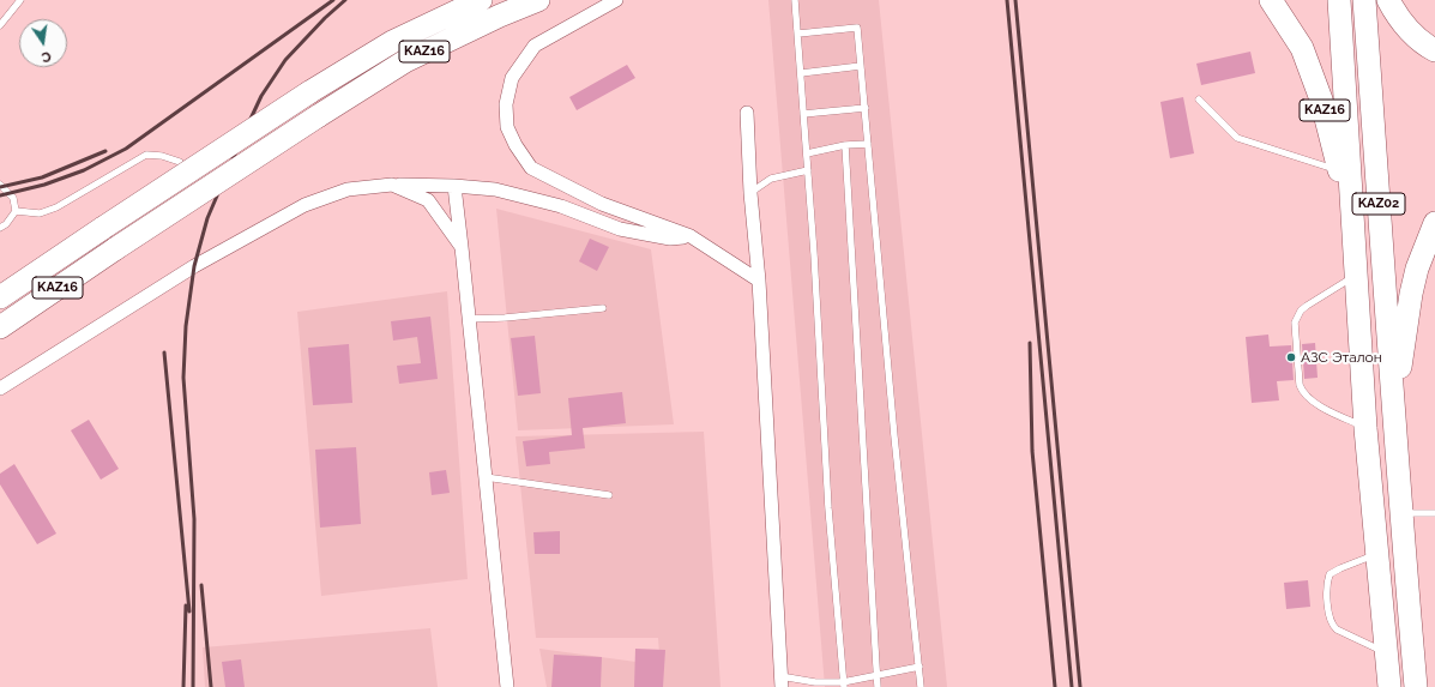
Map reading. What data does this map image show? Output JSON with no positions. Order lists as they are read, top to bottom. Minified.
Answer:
{"streets":{"highway":["KAZ16","KАZ02"]},"crossings":[["KAZ16","KАZ02"]],"places":["АЗС Эталон"],"north":"bottom"}
